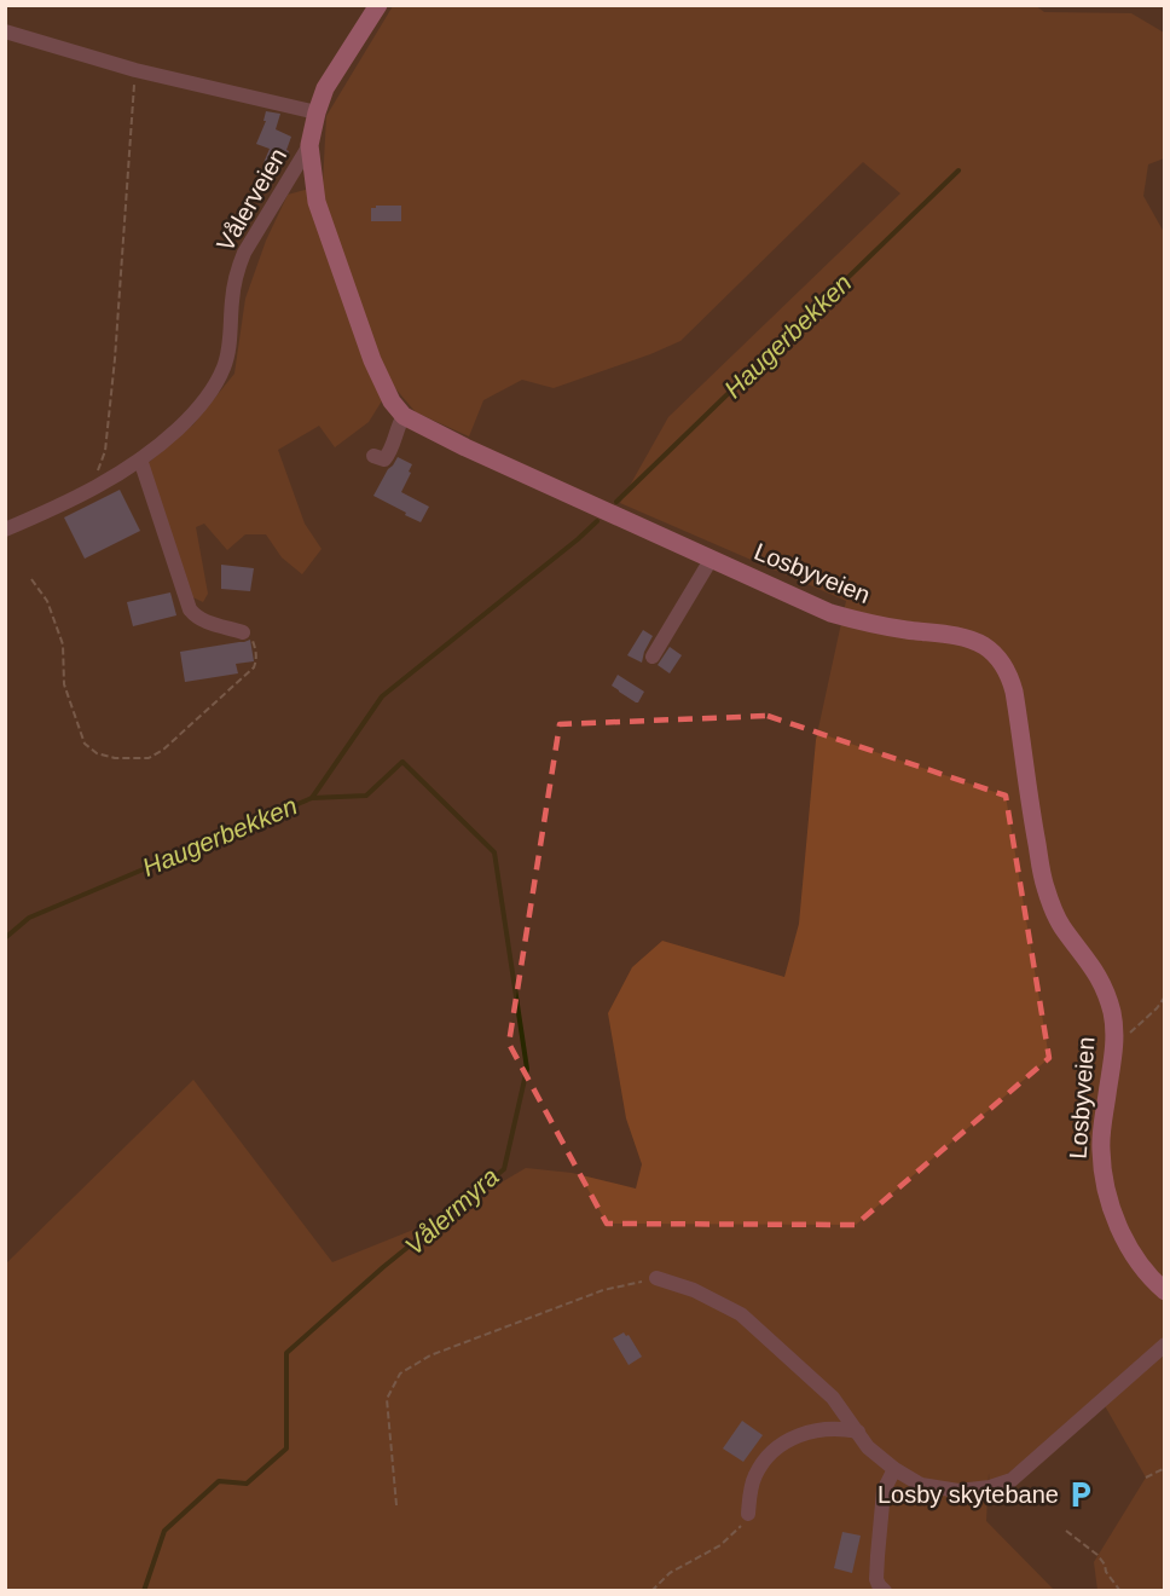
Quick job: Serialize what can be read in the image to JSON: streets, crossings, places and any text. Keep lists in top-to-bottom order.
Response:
{
  "streets": {
    "main road": ["Losbyveien"],
    "street": ["Vålerveien"]
  },
  "water": ["Haugerbekken", "Vålermyra"],
  "places": {
    "parking": ["Losby skytebane"]
  }
}
